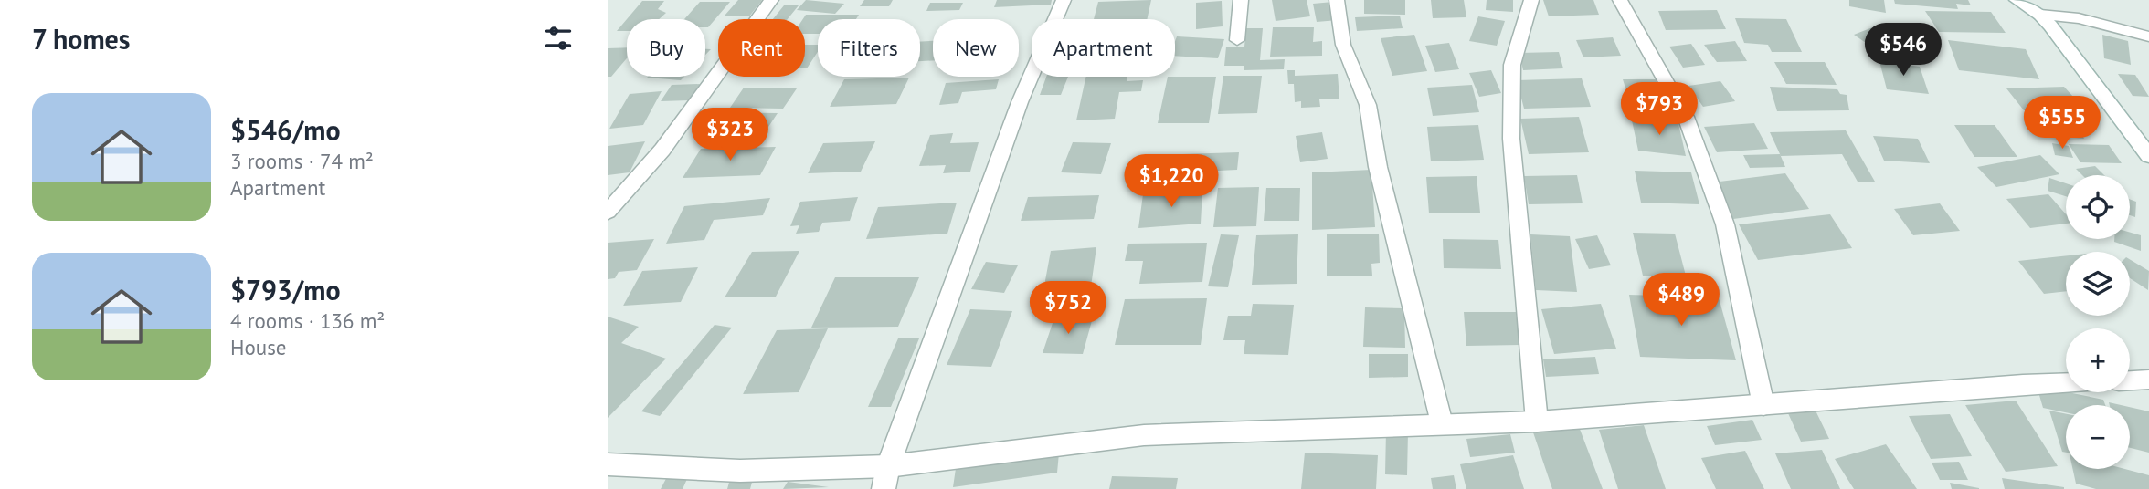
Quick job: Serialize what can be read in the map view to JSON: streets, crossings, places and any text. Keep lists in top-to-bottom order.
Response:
{
  "page": {
    "heading": "7 homes",
    "chip": [
      "Buy",
      "Rent",
      "Filters",
      "New",
      "Apartment"
    ],
    "price": [
      "$546",
      "$793",
      "$555",
      "$323",
      "$1,220",
      "$489",
      "$752"
    ],
    "list": [
      {
        "name": "$546/mo",
        "note": "3 rooms · 74 m² · Apartment"
      },
      {
        "name": "$793/mo",
        "note": "4 rooms · 136 m² · House"
      }
    ],
    "map_buttons": ["+", "−"]
  }
}
